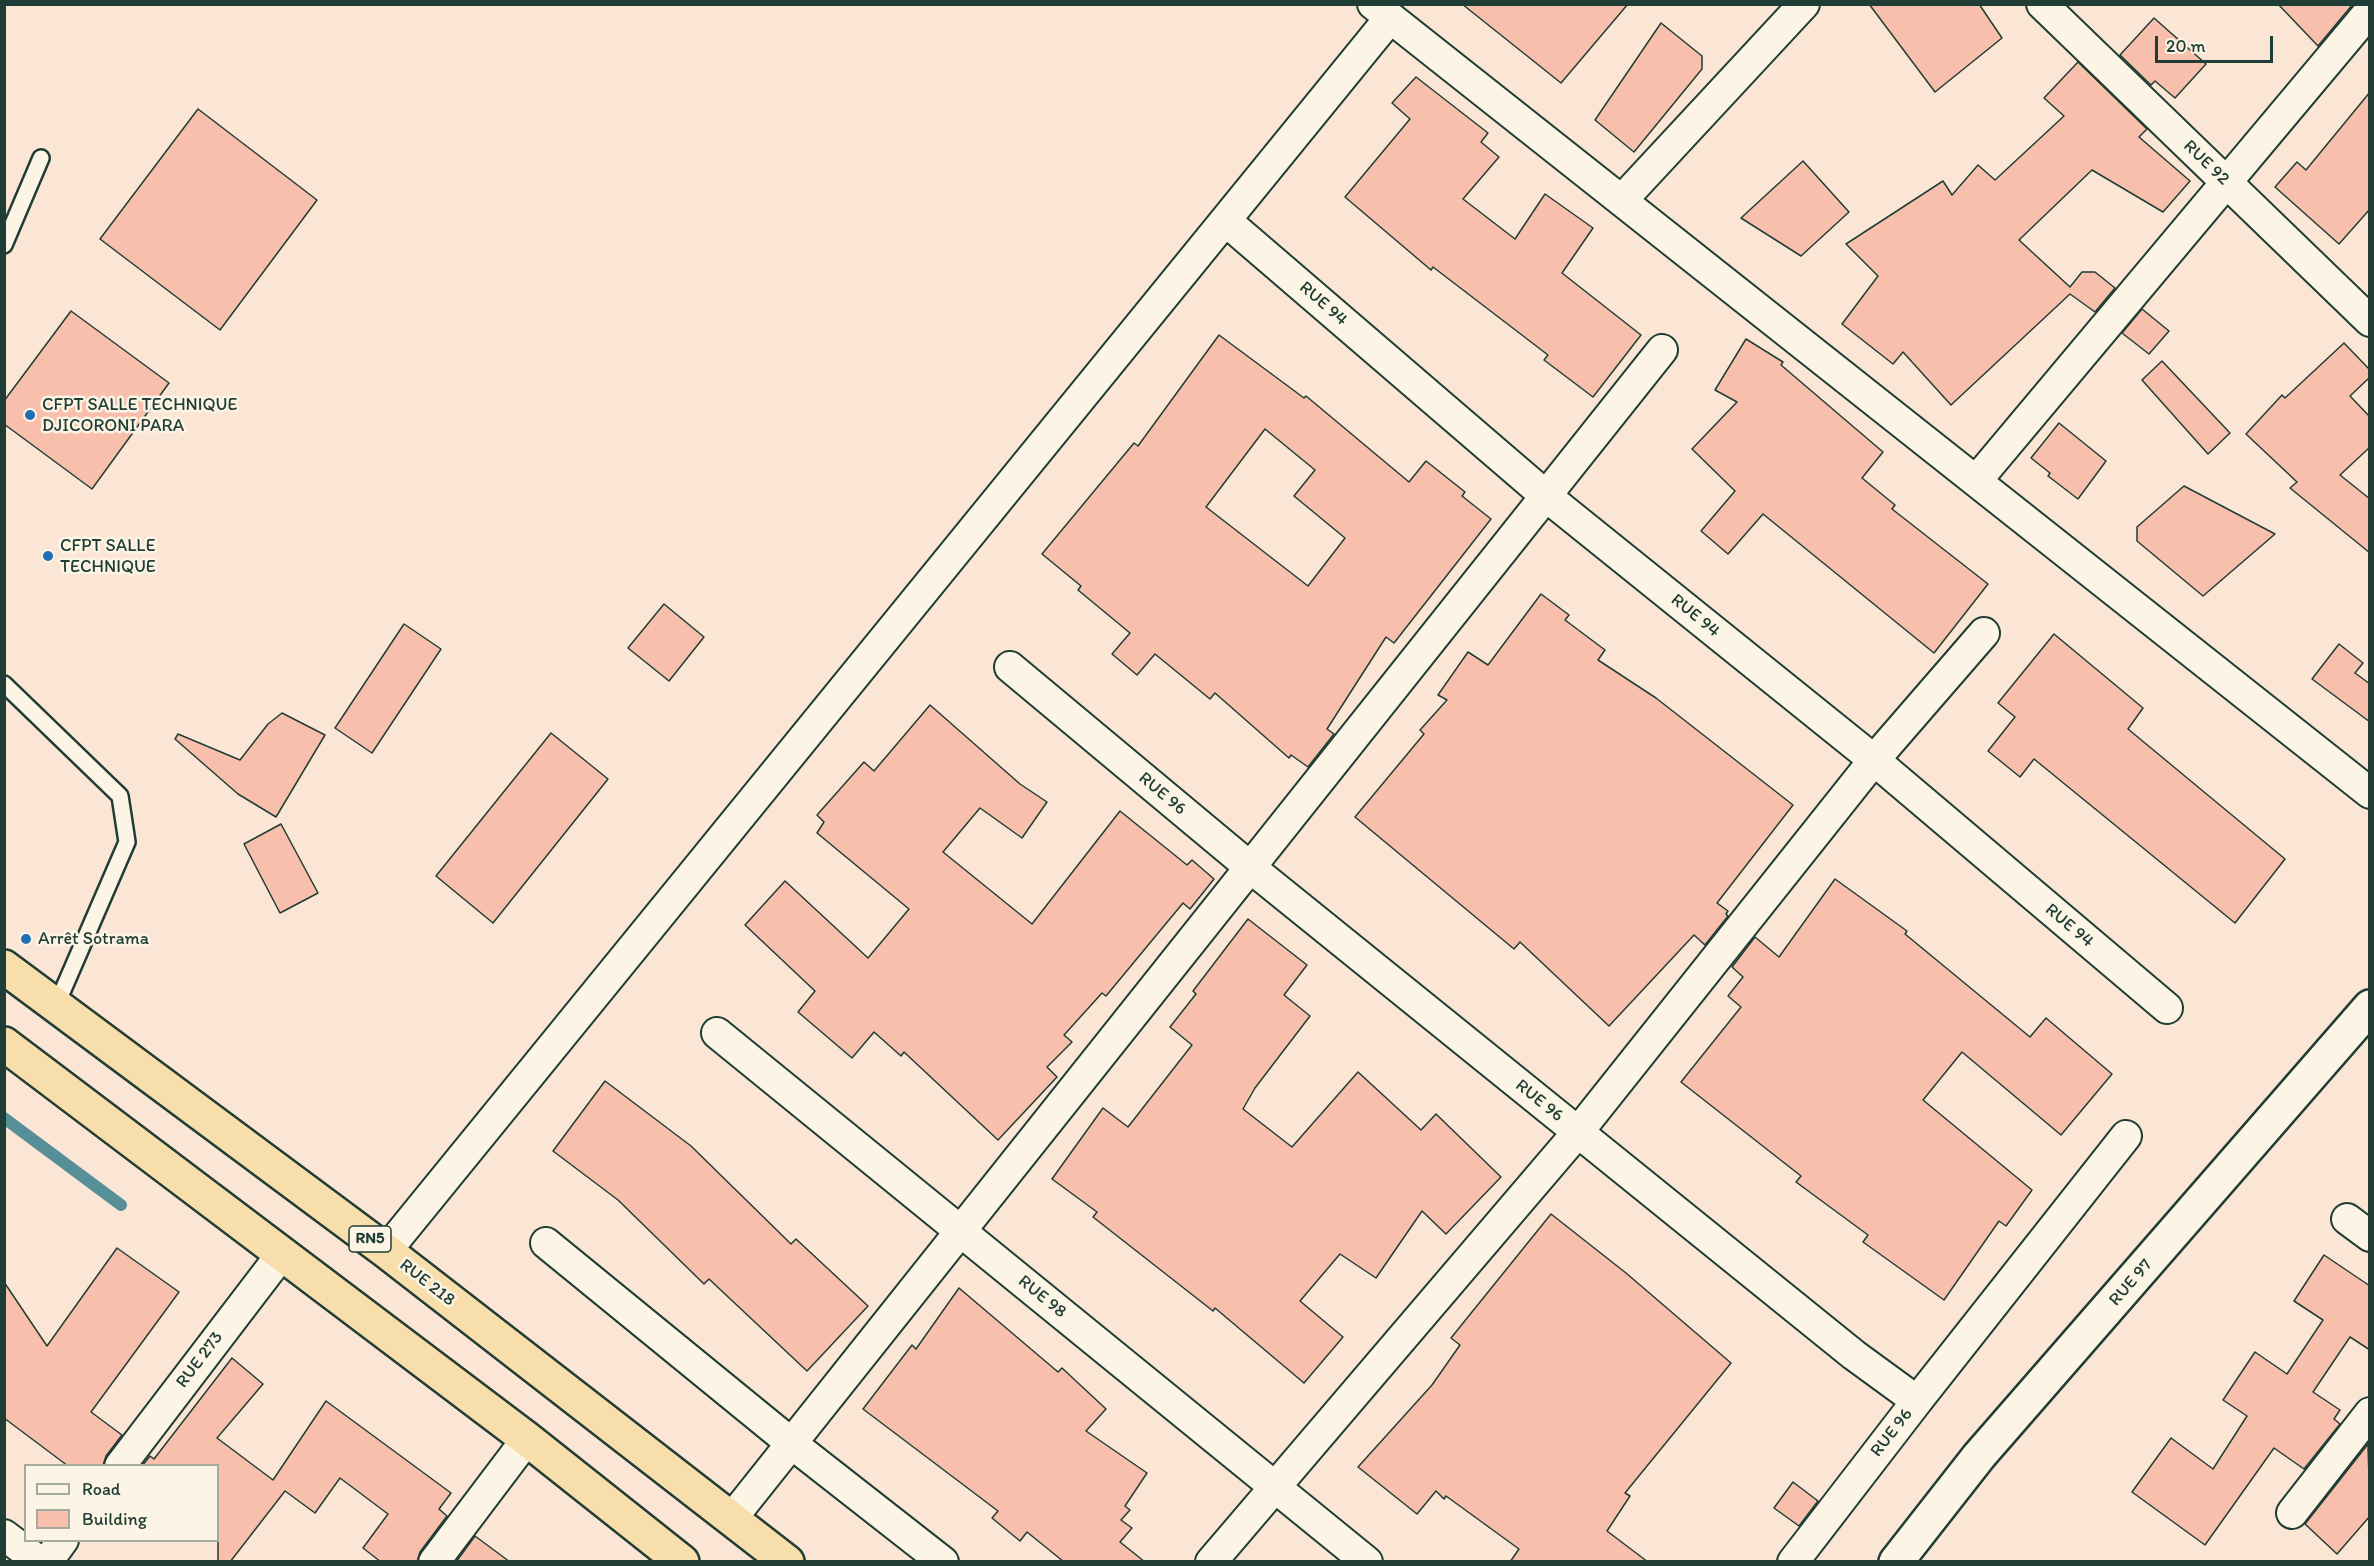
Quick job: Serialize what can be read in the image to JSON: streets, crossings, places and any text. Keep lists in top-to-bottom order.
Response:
{
  "streets": {
    "highway": ["RN5", "RUE 218"],
    "street": [
      "RUE 92",
      "RUE 94",
      "RUE 96",
      "RUE 97",
      "RUE 98",
      "RUE 273"
    ]
  },
  "places": ["CFPT SALLE TECHNIQUE DJICORONI PARA", "CFPT SALLE TECHNIQUE", "Arrêt Sotrama"],
  "legend": ["Road", "Building"],
  "scale_bar": "20 m"
}
